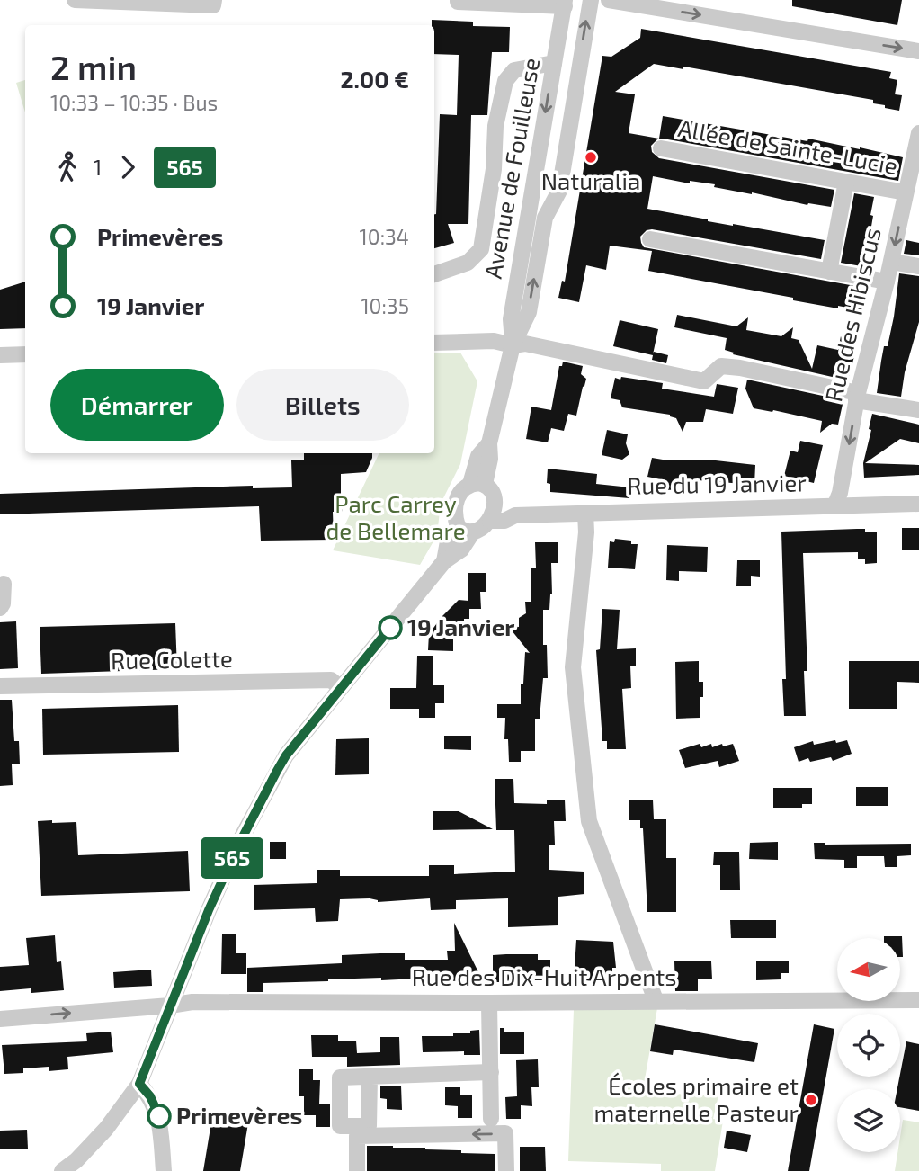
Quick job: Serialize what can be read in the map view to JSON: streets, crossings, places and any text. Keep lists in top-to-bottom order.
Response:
{
  "streets": {
    "street": [
      "Allée de Sainte-Lucie",
      "Avenue de Fouilleuse",
      "Rue des Hibiscus",
      "Rue du 19 Janvier",
      "Rue Colette",
      "Rue des Dix-Huit Arpents"
    ]
  },
  "crossings": [
    ["Allée de Sainte-Lucie", "Rue des Hibiscus"],
    ["Avenue de Fouilleuse", "Rue du 19 Janvier"],
    ["Rue des Hibiscus", "Rue du 19 Janvier"]
  ],
  "parks": ["Parc Carrey de Bellemare"],
  "places": [
    "Naturalia",
    "19 Janvier",
    "Écoles primaire et maternelle Pasteur",
    "Primevères"
  ],
  "lines": ["bus line 565"],
  "north": "left",
  "page": {
    "on_map": "565",
    "heading": ["2 min", "10:33 – 10:35 · Bus", "2.00 €"],
    "legs": ["1", "565"],
    "list": [
      {
        "name": "Primevères",
        "value": "10:34"
      },
      {
        "name": "19 Janvier",
        "value": "10:35"
      }
    ],
    "buttons": ["Démarrer", "Billets"]
  }
}
